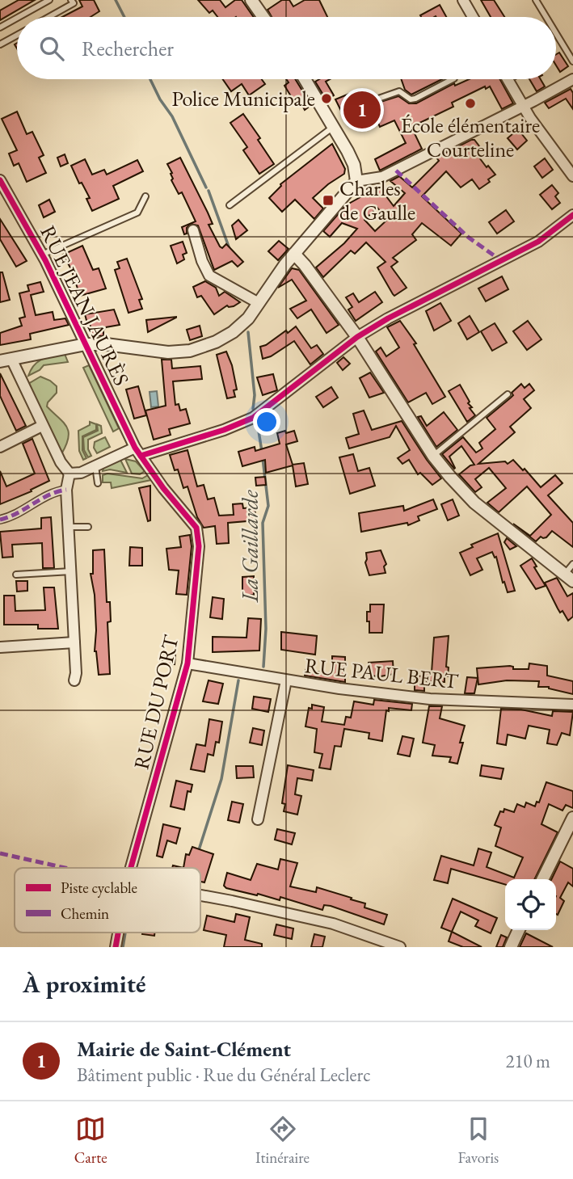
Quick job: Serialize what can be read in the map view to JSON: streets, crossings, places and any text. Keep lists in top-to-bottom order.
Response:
{
  "streets": {
    "street": ["RUE JEAN JAURÈS", "RUE PAUL BERT", "RUE DU PORT"]
  },
  "crossings": [
    ["RUE JEAN JAURÈS", "RUE DU PORT"],
    ["RUE PAUL BERT", "RUE DU PORT"]
  ],
  "water": ["La Gaillarde"],
  "places": {
    "other": ["Police Municipale", "École élémentaire Courteline"],
    "transit": ["Charles de Gaulle"]
  },
  "legend": ["Piste cyclable", "Chemin"],
  "page": {
    "search": "Rechercher",
    "pins": "1",
    "heading": "À proximité",
    "list": [
      {
        "mark": "1",
        "name": "Mairie de Saint-Clément",
        "note": "Bâtiment public · Rue du Général Leclerc",
        "value": "210 m"
      }
    ],
    "nav": ["Carte", "Itinéraire", "Favoris"]
  }
}
